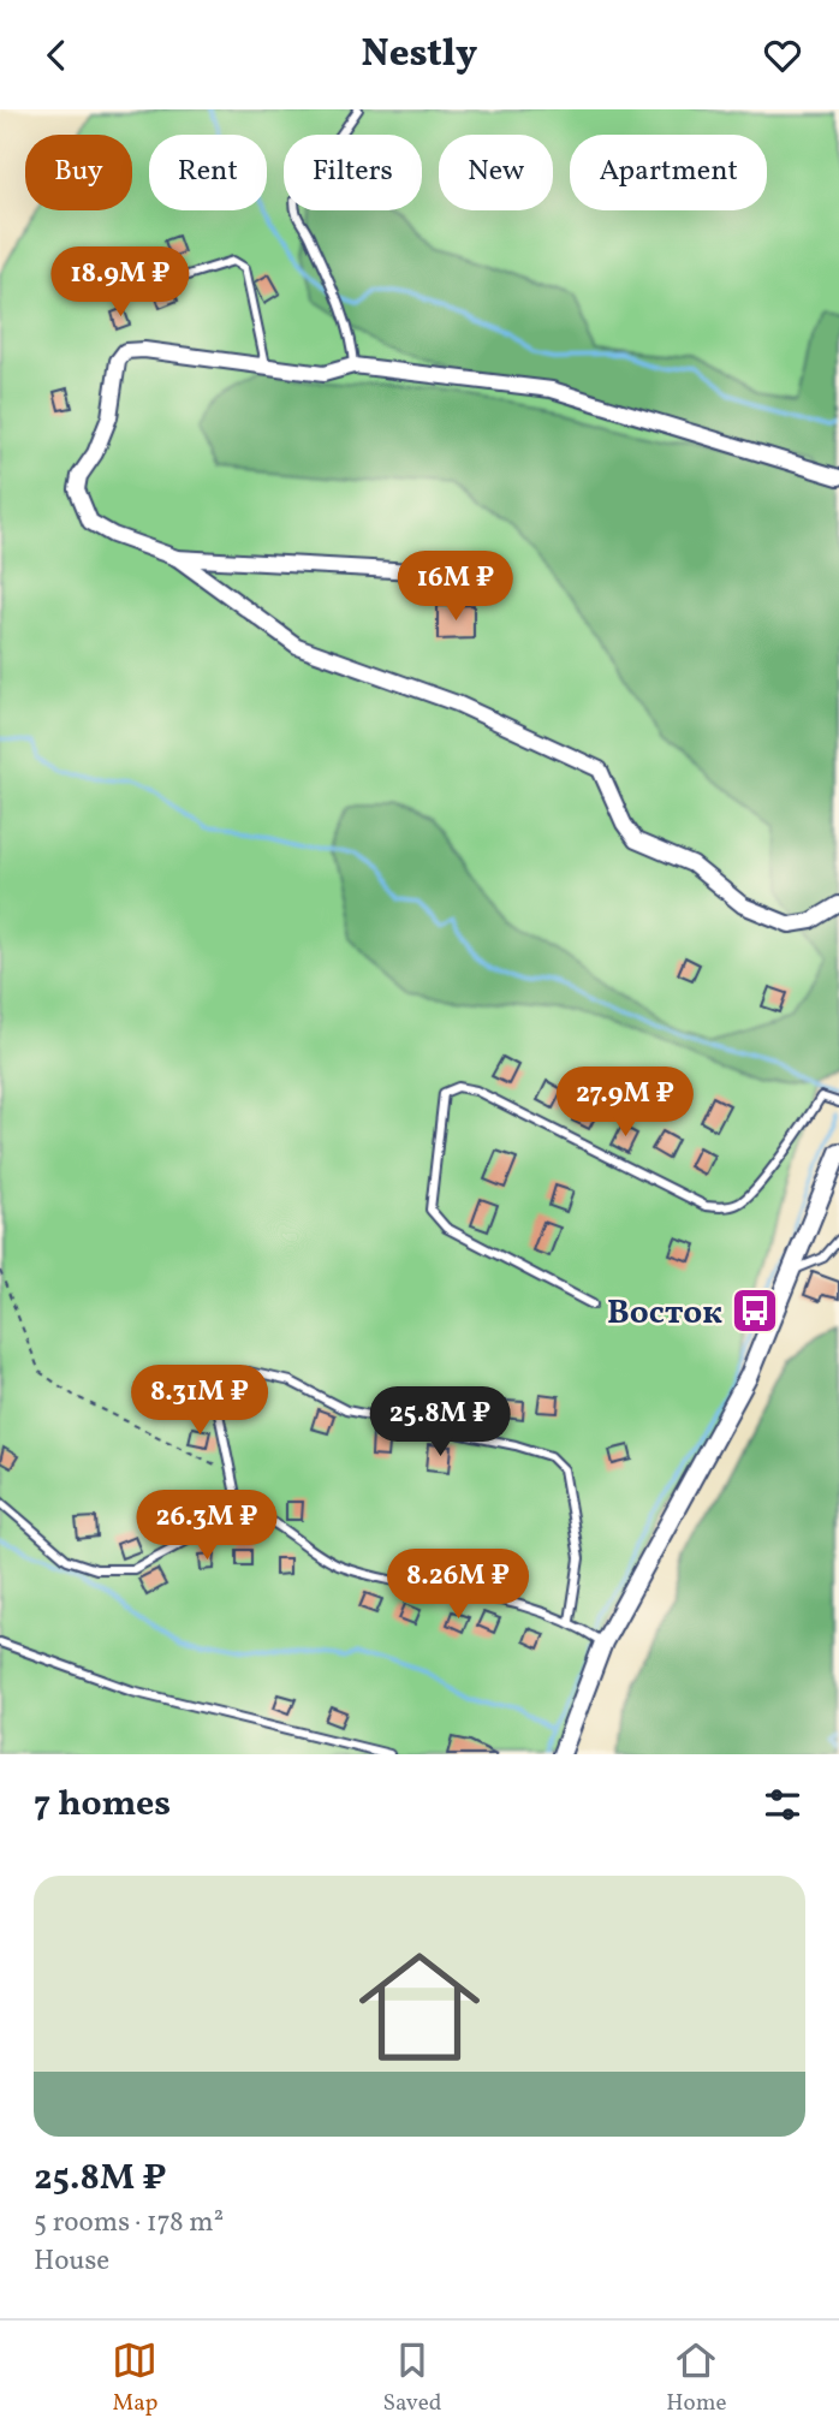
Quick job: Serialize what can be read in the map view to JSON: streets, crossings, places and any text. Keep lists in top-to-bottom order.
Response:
{
  "places": {
    "bus stop": ["Восток"]
  },
  "page": {
    "header": "Nestly",
    "chip": [
      "Buy",
      "Rent",
      "Filters",
      "New",
      "Apartment"
    ],
    "price": [
      "18.9M ₽",
      "16M ₽",
      "27.9M ₽",
      "8.31M ₽",
      "25.8M ₽",
      "26.3M ₽",
      "8.26M ₽"
    ],
    "heading": "7 homes",
    "list": [
      {
        "name": "25.8M ₽",
        "note": "5 rooms · 178 m² · House"
      }
    ],
    "tabs": ["Map", "Saved", "Home"]
  }
}
